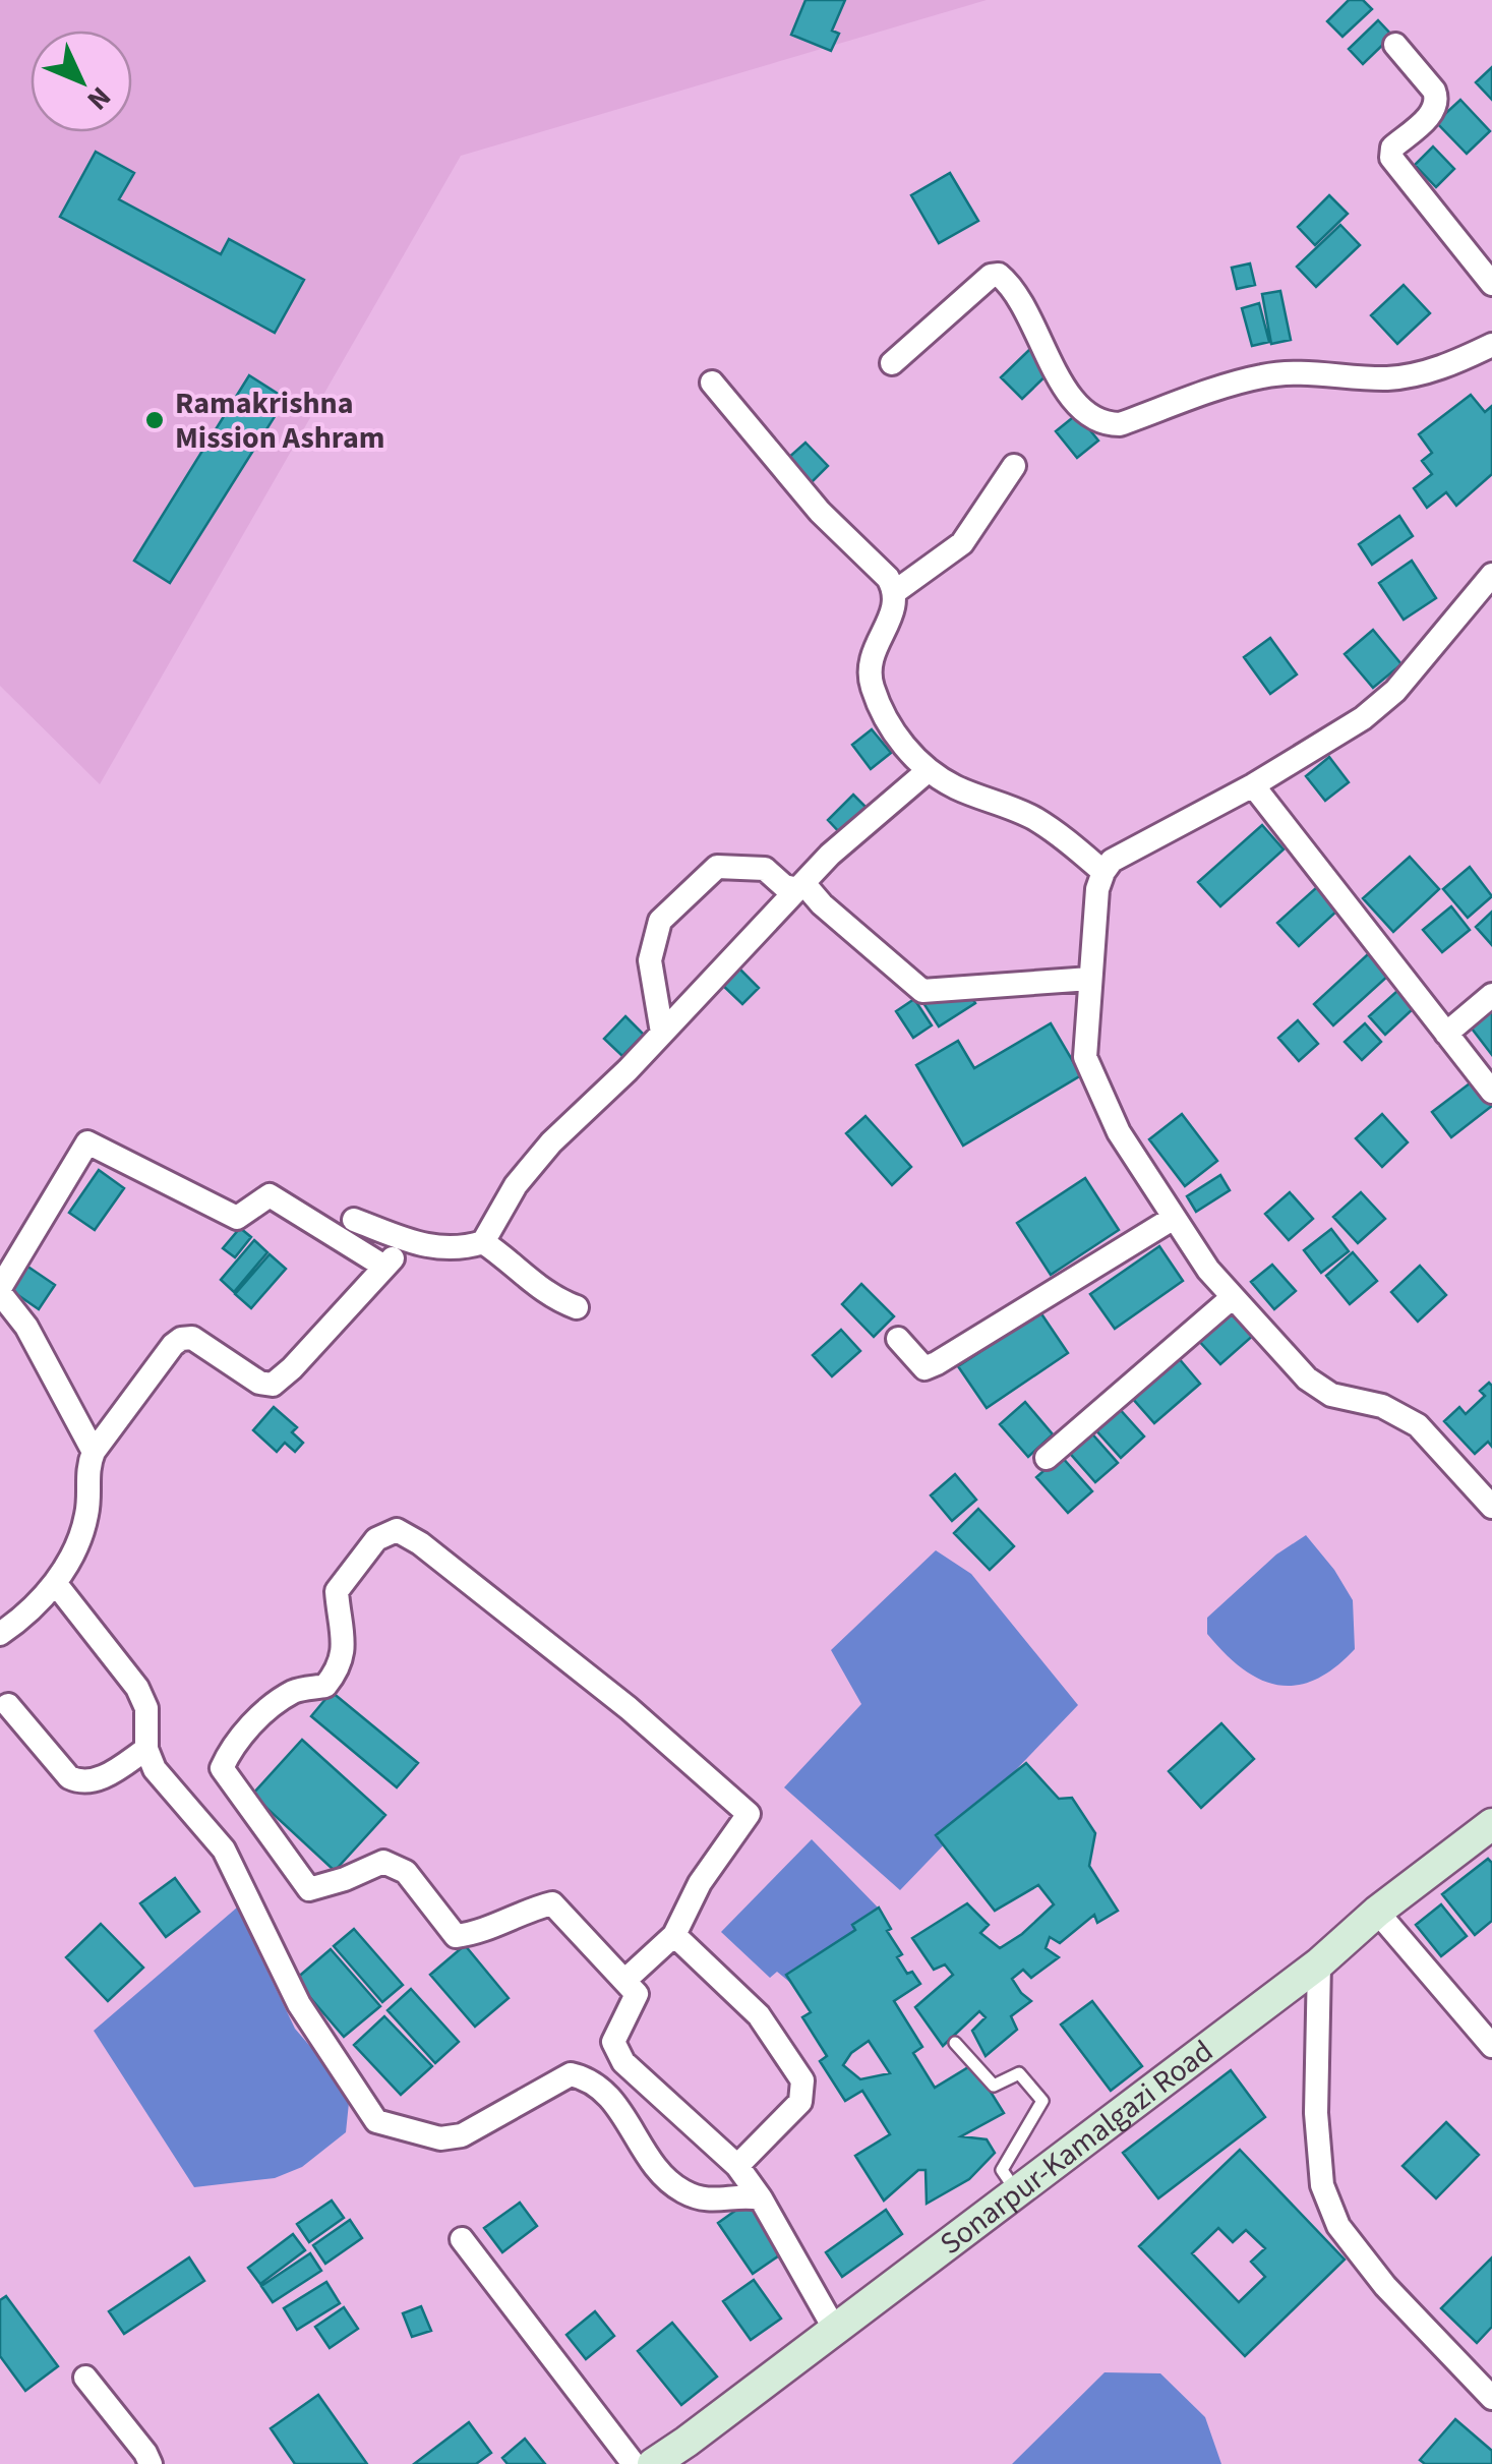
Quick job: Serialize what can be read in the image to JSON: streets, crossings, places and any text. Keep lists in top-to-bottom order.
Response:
{
  "streets": {
    "main road": ["Sonarpur-Kamalgazi Road"]
  },
  "places": ["Ramakrishna Mission Ashram"],
  "north": "bottom right"
}
